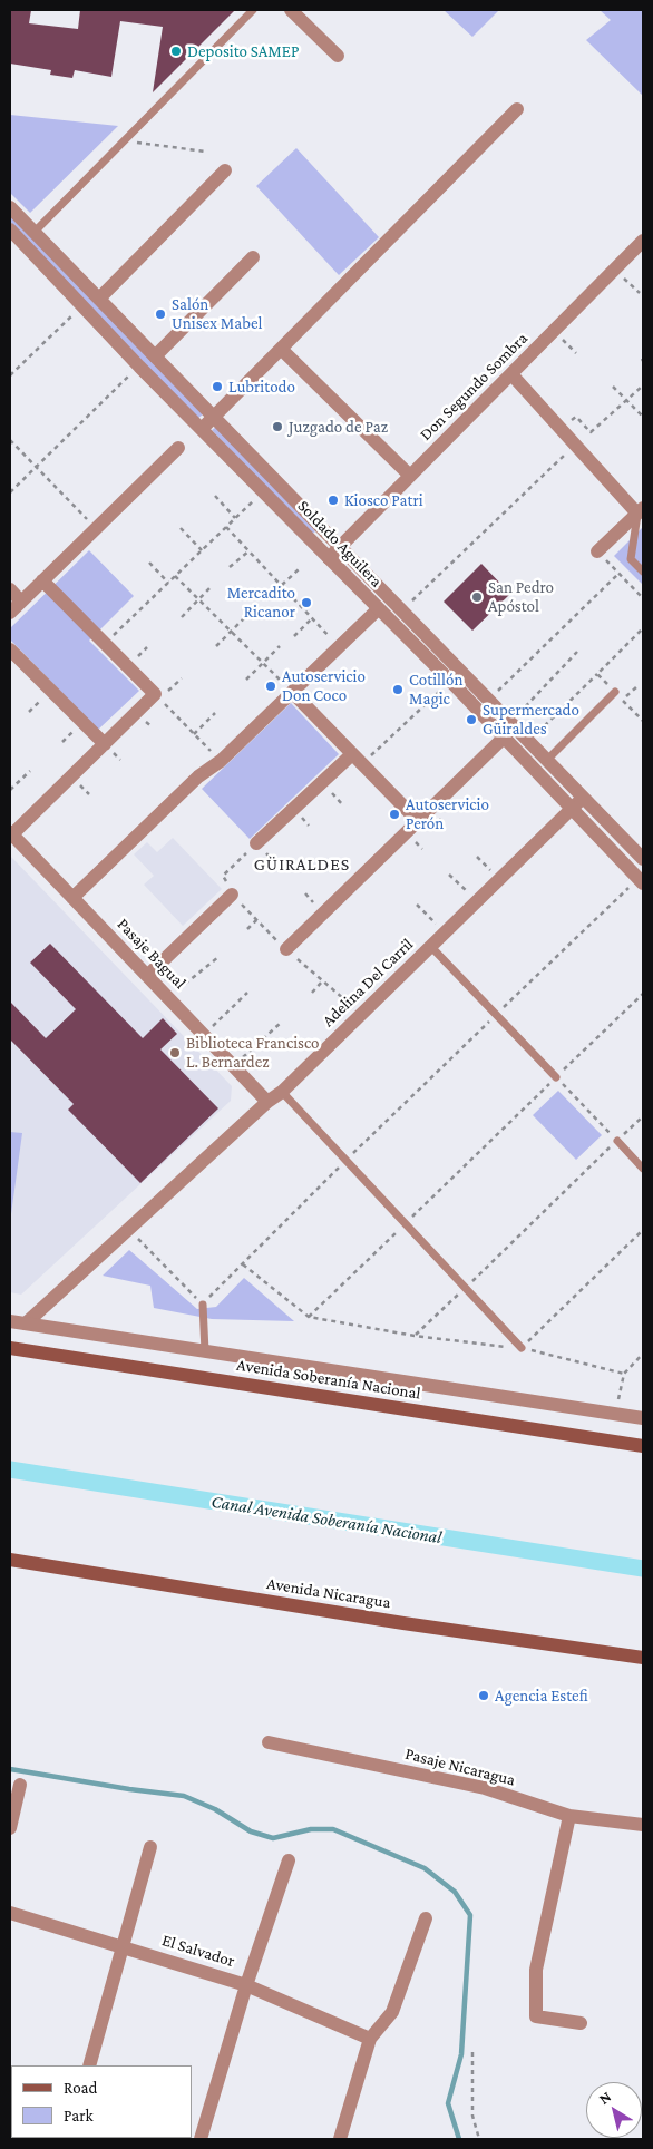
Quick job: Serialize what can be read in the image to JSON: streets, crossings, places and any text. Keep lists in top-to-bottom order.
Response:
{
  "streets": {
    "main road": ["Avenida Soberanía Nacional", "Avenida Nicaragua"],
    "street": [
      "Don Segundo Sombra",
      "Soldado Aguilera",
      "Pasaje Bagual",
      "Adelina Del Carril",
      "Pasaje Nicaragua",
      "El Salvador"
    ]
  },
  "crossings": [
    ["Don Segundo Sombra", "Soldado Aguilera"],
    ["Soldado Aguilera", "Adelina Del Carril"],
    ["Pasaje Bagual", "Adelina Del Carril"],
    ["Adelina Del Carril", "Avenida Soberanía Nacional"]
  ],
  "districts": ["GÜIRALDES"],
  "water": ["Canal Avenida Soberanía Nacional"],
  "places": [
    "Deposito SAMEP",
    "Salón Unisex Mabel",
    "Lubritodo",
    "Juzgado de Paz",
    "Kiosco Patri",
    "San Pedro Apóstol",
    "Mercadito Ricanor",
    "Autoservicio Don Coco",
    "Cotillón Magic",
    "Supermercado Güiraldes",
    "Autoservicio Perón",
    "Biblioteca Francisco L. Bernardez",
    "Agencia Estefi"
  ],
  "legend": ["Road", "Park"],
  "north": "top left"
}
